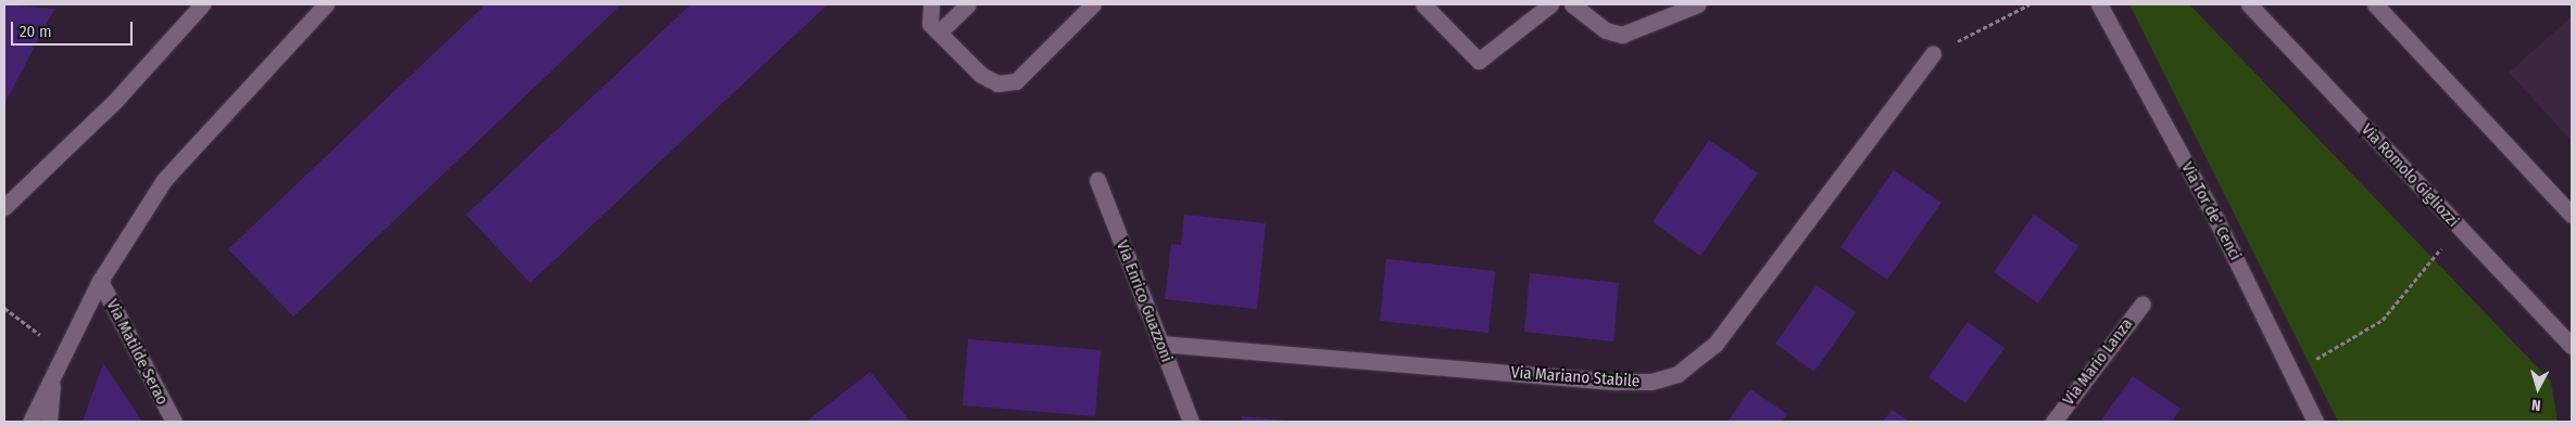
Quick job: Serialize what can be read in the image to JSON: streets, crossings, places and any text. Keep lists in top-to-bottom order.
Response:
{
  "streets": {
    "street": [
      "Via Romolo Gigliozzi",
      "Via Tor de' Cenci",
      "Via Enrico Guazzoni",
      "Via Matilde Serao",
      "Via Mario Lanza",
      "Via Mariano Stabile"
    ]
  },
  "crossings": [
    ["Via Enrico Guazzoni", "Via Mariano Stabile"]
  ],
  "scale_bar": "20 m",
  "north": "bottom"
}
